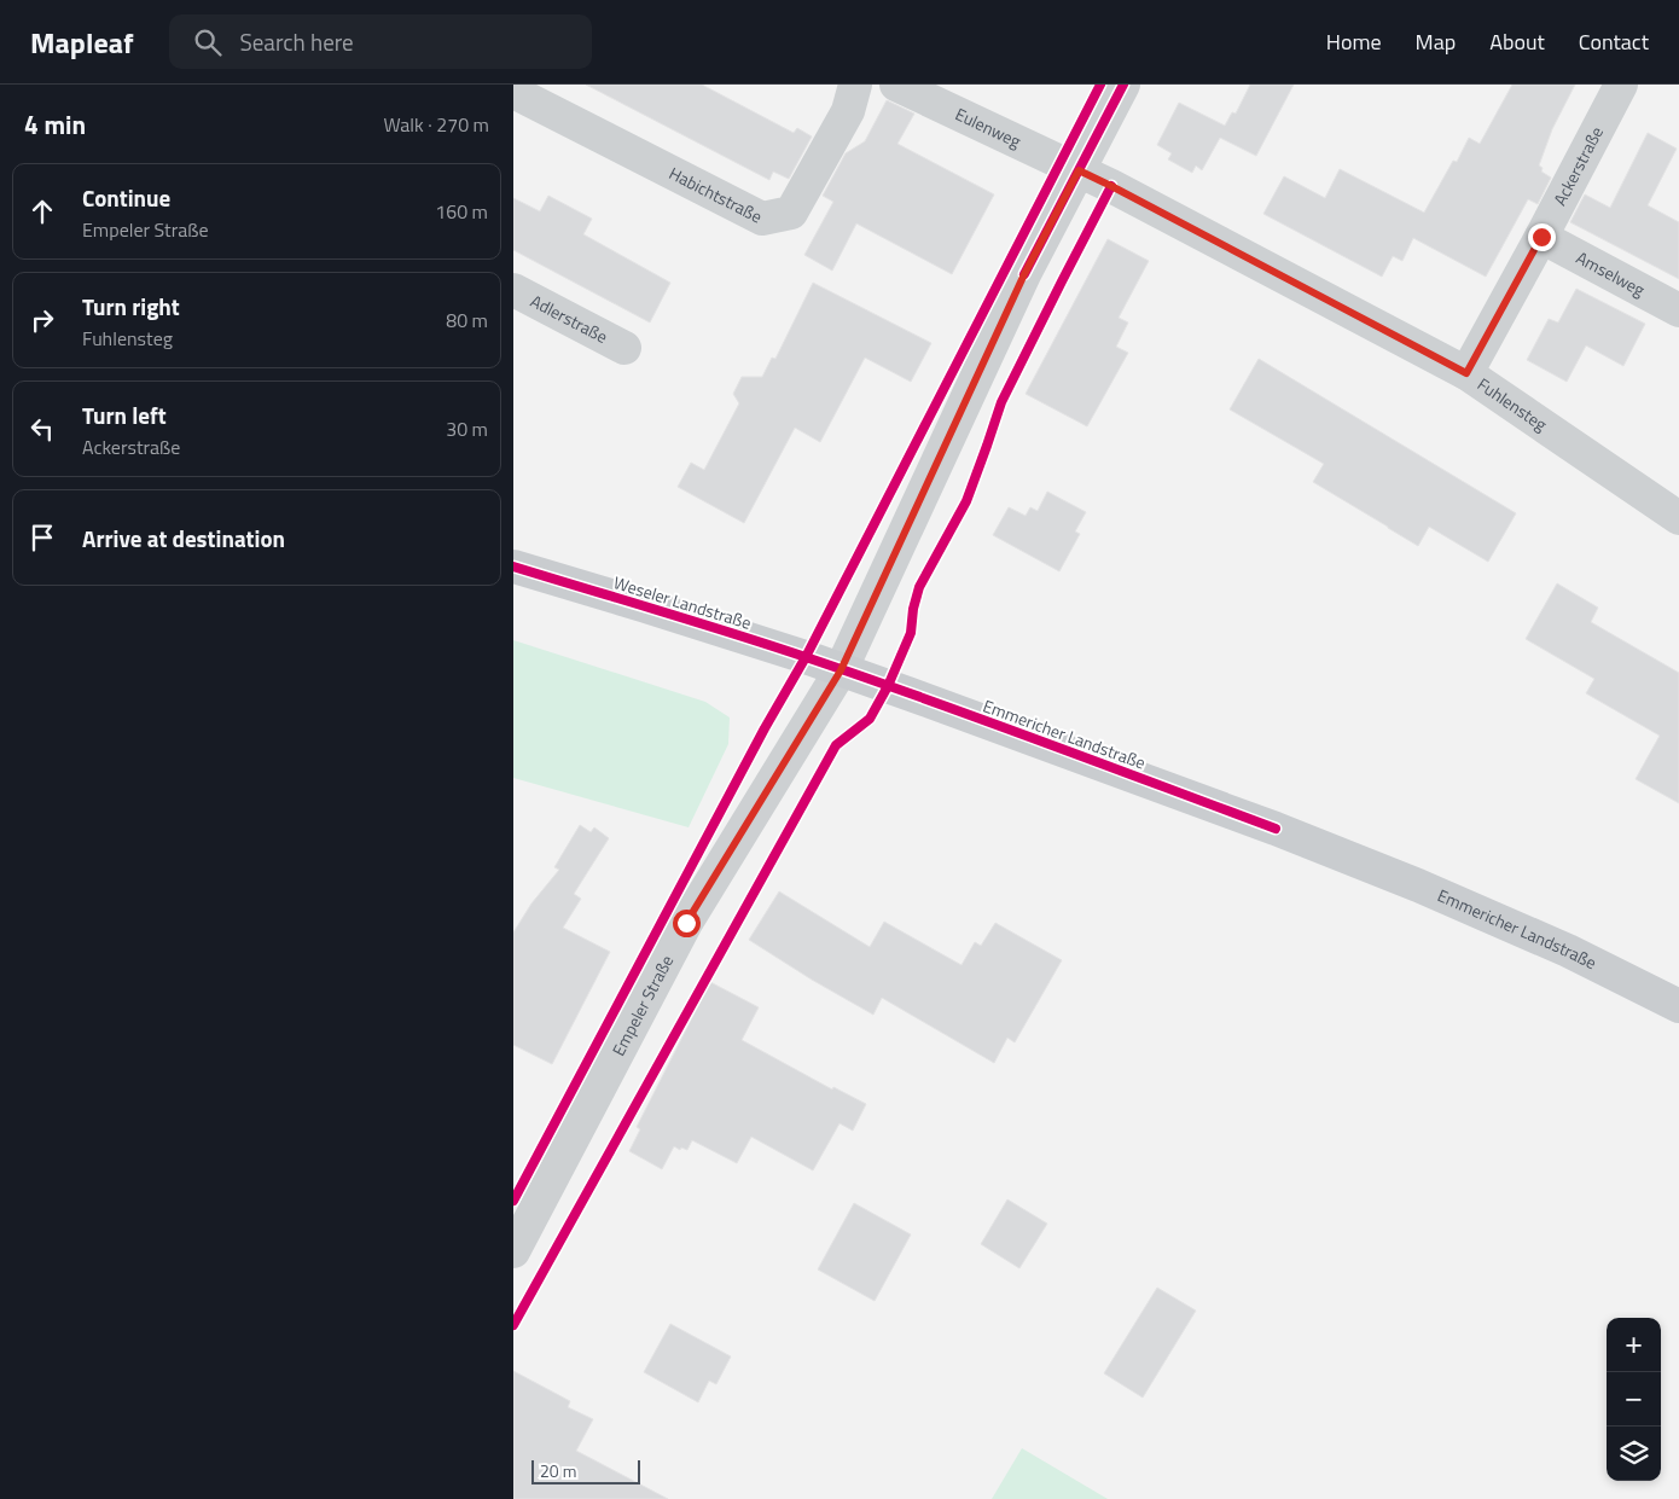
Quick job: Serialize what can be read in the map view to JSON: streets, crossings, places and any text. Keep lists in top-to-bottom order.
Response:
{
  "streets": {
    "main road": ["Weseler Landstraße", "Emmericher Landstraße"],
    "street": [
      "Eulenweg",
      "Ackerstraße",
      "Habichtstraße",
      "Amselweg",
      "Adlerstraße",
      "Fuhlensteg",
      "Empeler Straße"
    ]
  },
  "crossings": [
    ["Eulenweg", "Fuhlensteg"],
    ["Eulenweg", "Empeler Straße"],
    ["Ackerstraße", "Amselweg"],
    ["Ackerstraße", "Fuhlensteg"],
    ["Fuhlensteg", "Empeler Straße"],
    ["Weseler Landstraße", "Emmericher Landstraße"],
    ["Weseler Landstraße", "Empeler Straße"],
    ["Emmericher Landstraße", "Empeler Straße"]
  ],
  "scale_bar": "20 m",
  "page": {
    "header": "Mapleaf",
    "search": "Search here",
    "nav": [
      "Home",
      "Map",
      "About",
      "Contact"
    ],
    "heading": ["4 min", "Walk · 270 m"],
    "list": [
      ["Continue", "Empeler Straße", "160 m"],
      ["Turn right", "Fuhlensteg", "80 m"],
      ["Turn left", "Ackerstraße", "30 m"],
      "Arrive at destination"
    ],
    "map_buttons": ["+", "−"],
    "scale": "20 m"
  }
}
